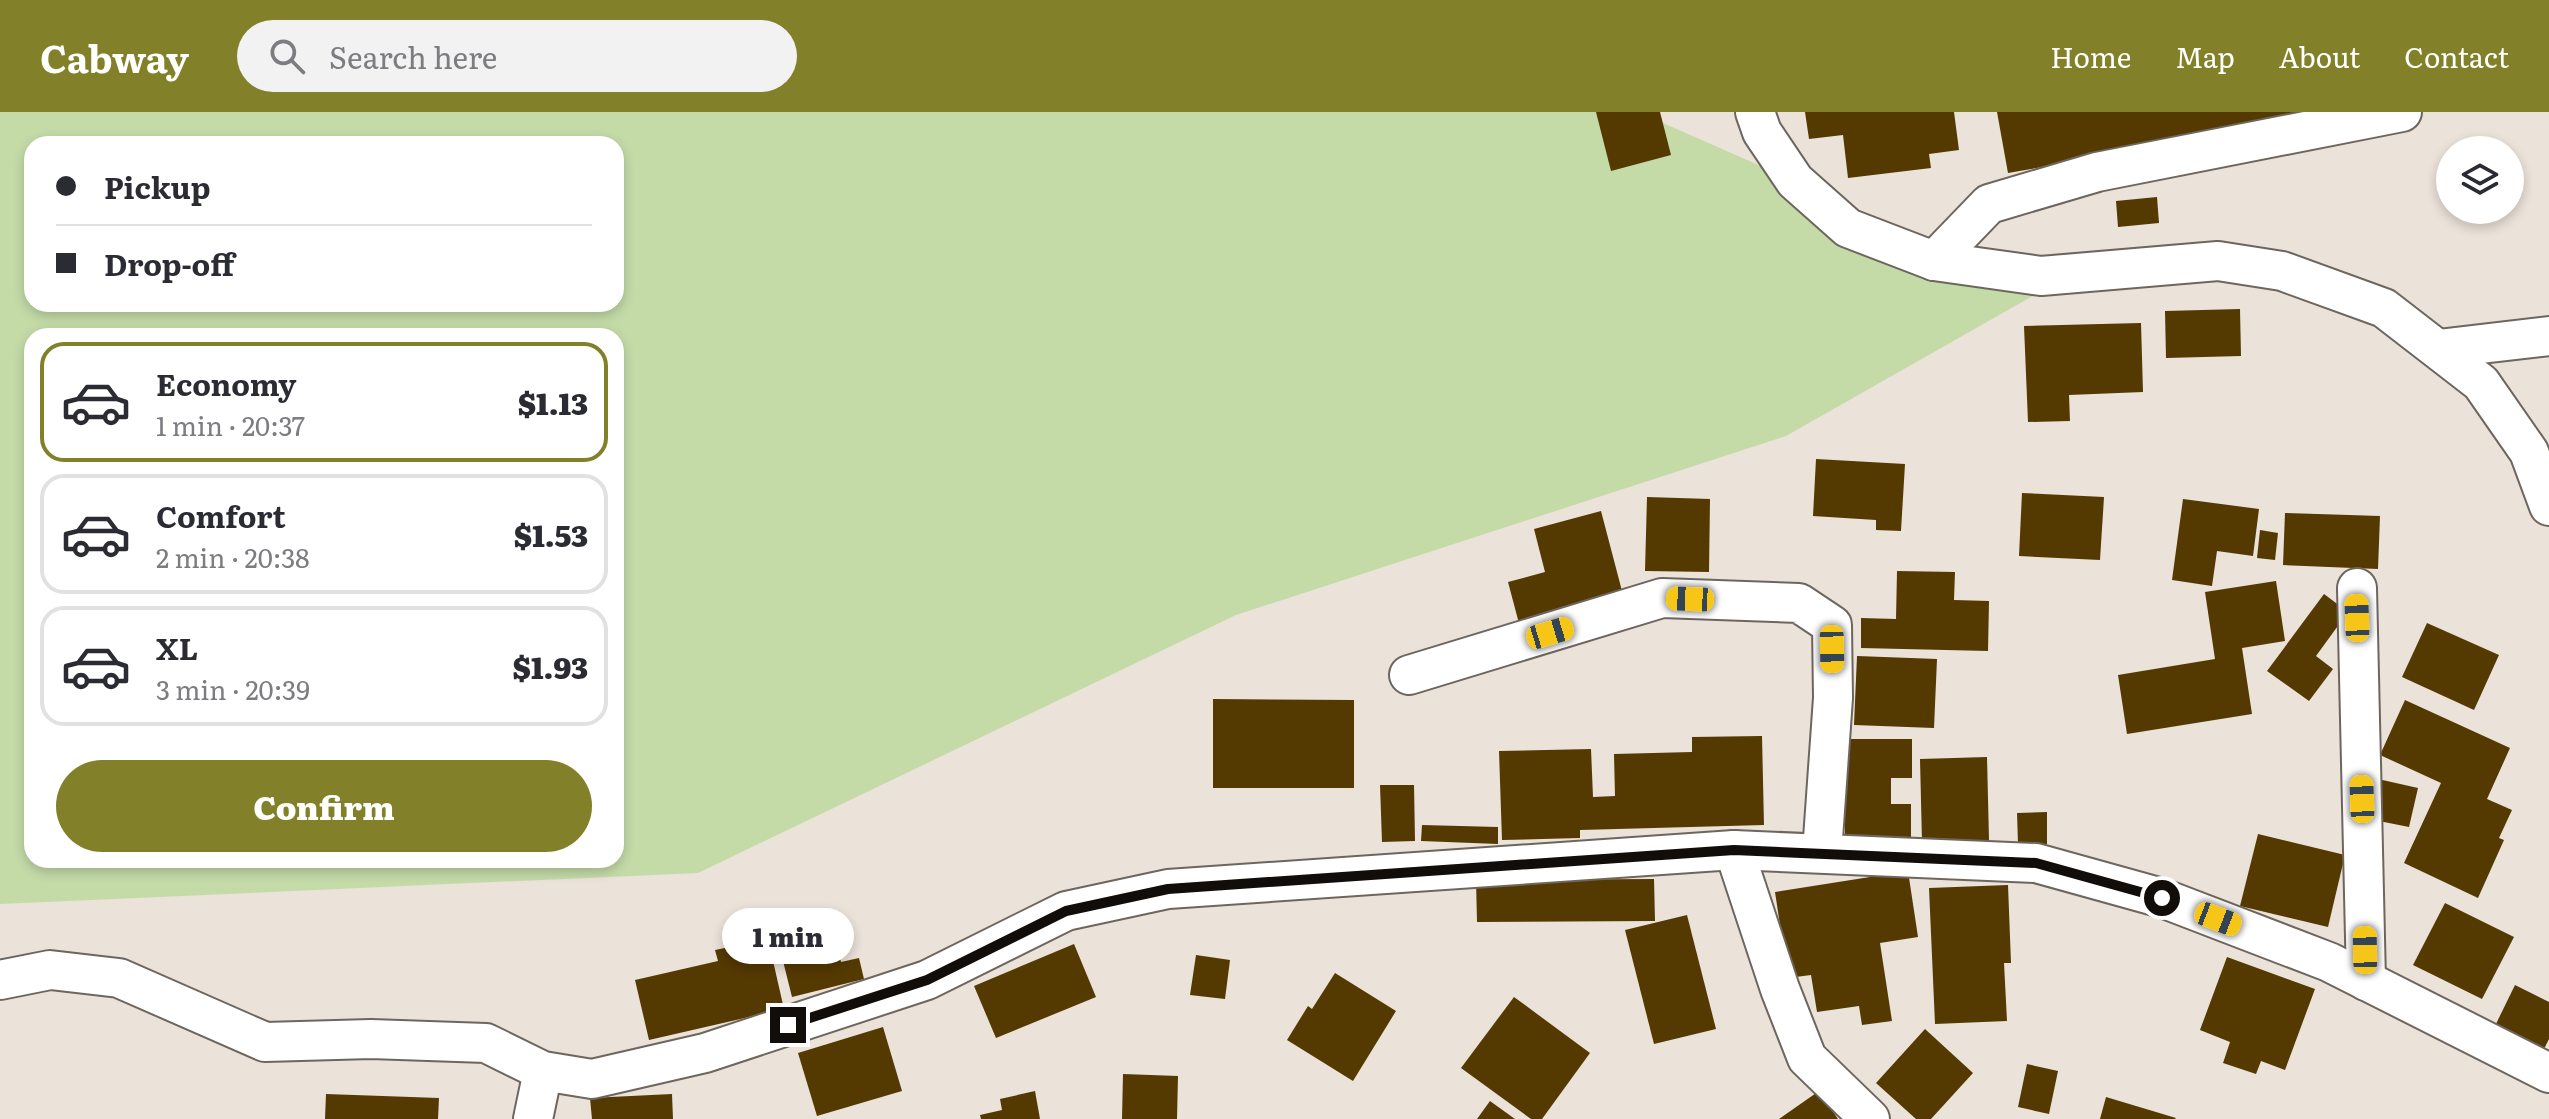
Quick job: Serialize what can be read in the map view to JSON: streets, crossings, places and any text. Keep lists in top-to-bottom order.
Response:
{
  "page": {
    "header": "Cabway",
    "search": "Search here",
    "nav": [
      "Home",
      "Map",
      "About",
      "Contact"
    ],
    "banner": ["Pickup", "Drop-off"],
    "list": [
      {
        "name": "Economy",
        "note": "1 min · 20:37",
        "value": "$1.13"
      },
      {
        "name": "Comfort",
        "note": "2 min · 20:38",
        "value": "$1.53"
      },
      {
        "name": "XL",
        "note": "3 min · 20:39",
        "value": "$1.93"
      }
    ],
    "buttons": "Confirm",
    "bubble": "1 min"
  }
}
